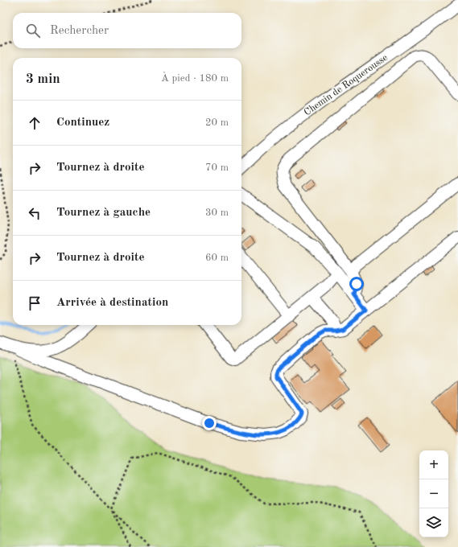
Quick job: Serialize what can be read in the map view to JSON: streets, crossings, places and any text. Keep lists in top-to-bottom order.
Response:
{
  "streets": {
    "street": ["Chemin de Roquerousse"]
  },
  "page": {
    "search": "Rechercher",
    "heading": ["3 min", "À pied · 180 m"],
    "list": [
      ["Continuez", "20 m"],
      ["Tournez à droite", "70 m"],
      ["Tournez à gauche", "30 m"],
      ["Tournez à droite", "60 m"],
      "Arrivée à destination"
    ],
    "map_buttons": ["+", "−"]
  }
}
